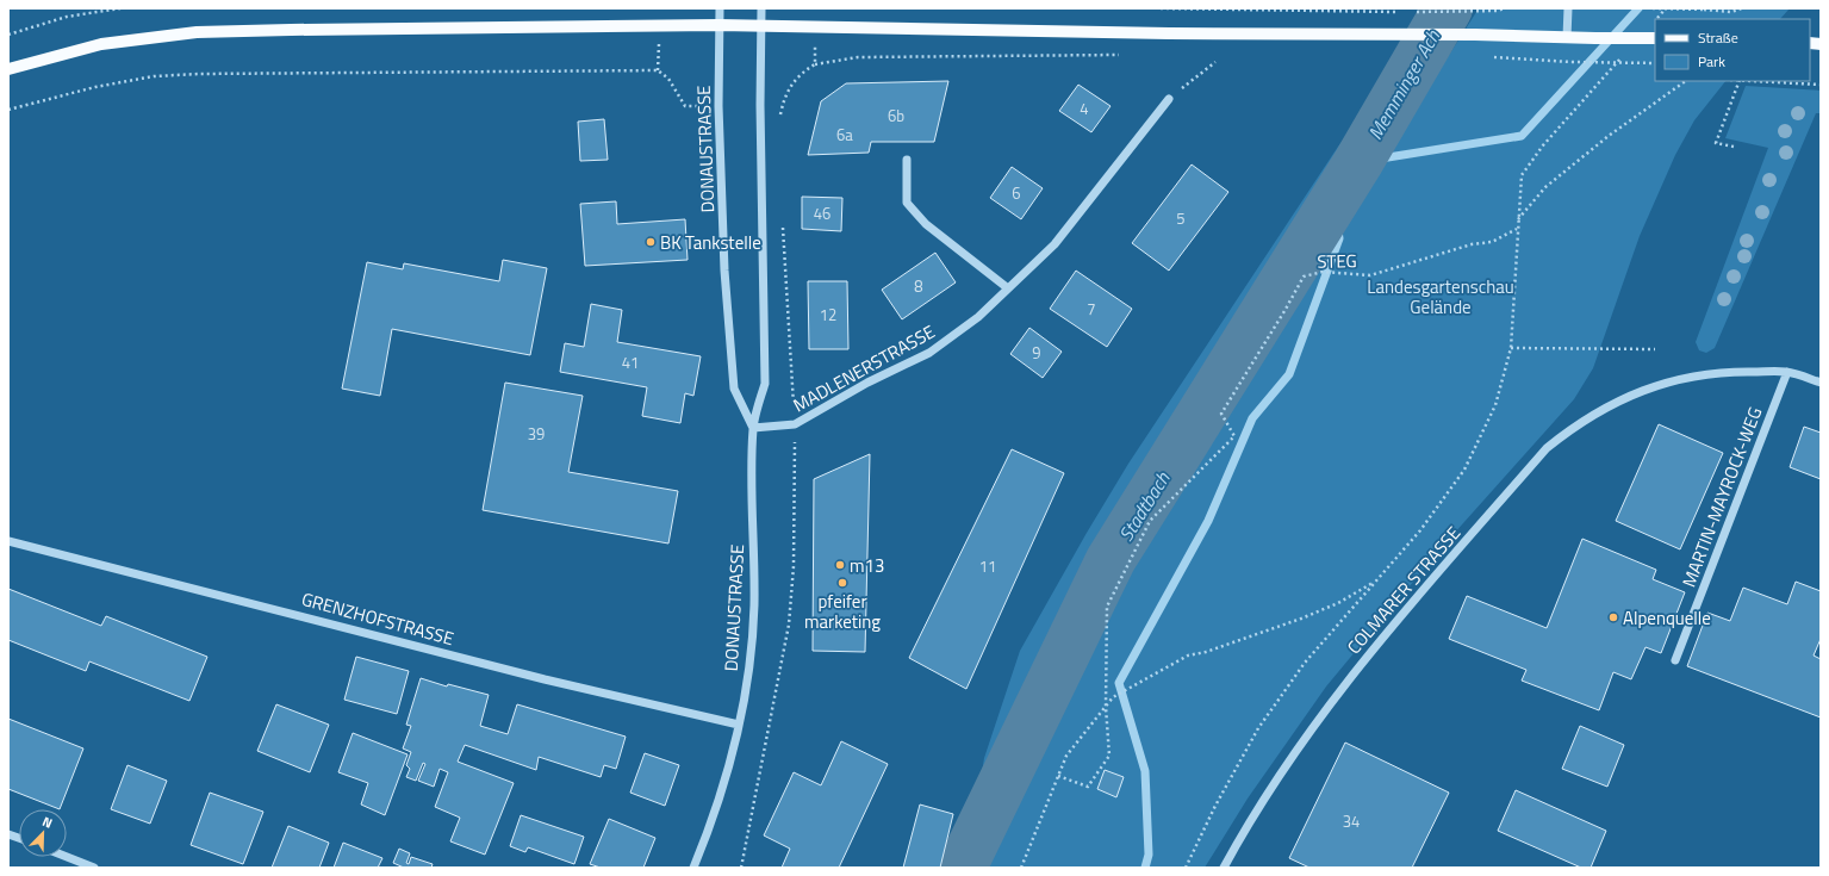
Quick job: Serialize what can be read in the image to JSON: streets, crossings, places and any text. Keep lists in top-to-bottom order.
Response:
{
  "streets": {
    "street": [
      "DONAUSTRASSE",
      "MADLENERSTRASSE",
      "MARTIN-MAYROCK-WEG",
      "COLMARER STRASSE",
      "GRENZHOFSTRASSE"
    ],
    "path": ["STEG"]
  },
  "crossings": [
    ["DONAUSTRASSE", "MADLENERSTRASSE"],
    ["DONAUSTRASSE", "GRENZHOFSTRASSE"],
    ["MARTIN-MAYROCK-WEG", "COLMARER STRASSE"]
  ],
  "water": ["Memminger Ach", "Stadtbach"],
  "parks": ["Landesgartenschau Gelände"],
  "places": [
    "BK Tankstelle",
    "m13",
    "pfeifer marketing",
    "Alpenquelle"
  ],
  "house_numbers": [
    "4",
    "6b",
    "6a",
    "6",
    "46",
    "5",
    "8",
    "7",
    "12",
    "9",
    "41",
    "39",
    "11",
    "34"
  ],
  "legend": ["Straße", "Park"],
  "north": "top right"
}
